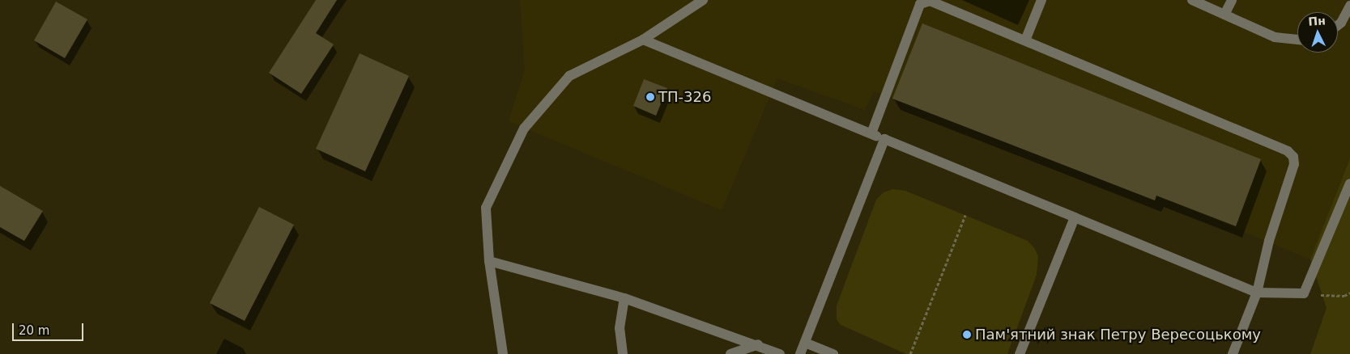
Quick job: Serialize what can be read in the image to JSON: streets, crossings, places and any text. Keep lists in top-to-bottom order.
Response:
{
  "places": ["ТП-326", "Пам'ятний знак Петру Вересоцькому"],
  "scale_bar": "20 m",
  "north": "top"
}
